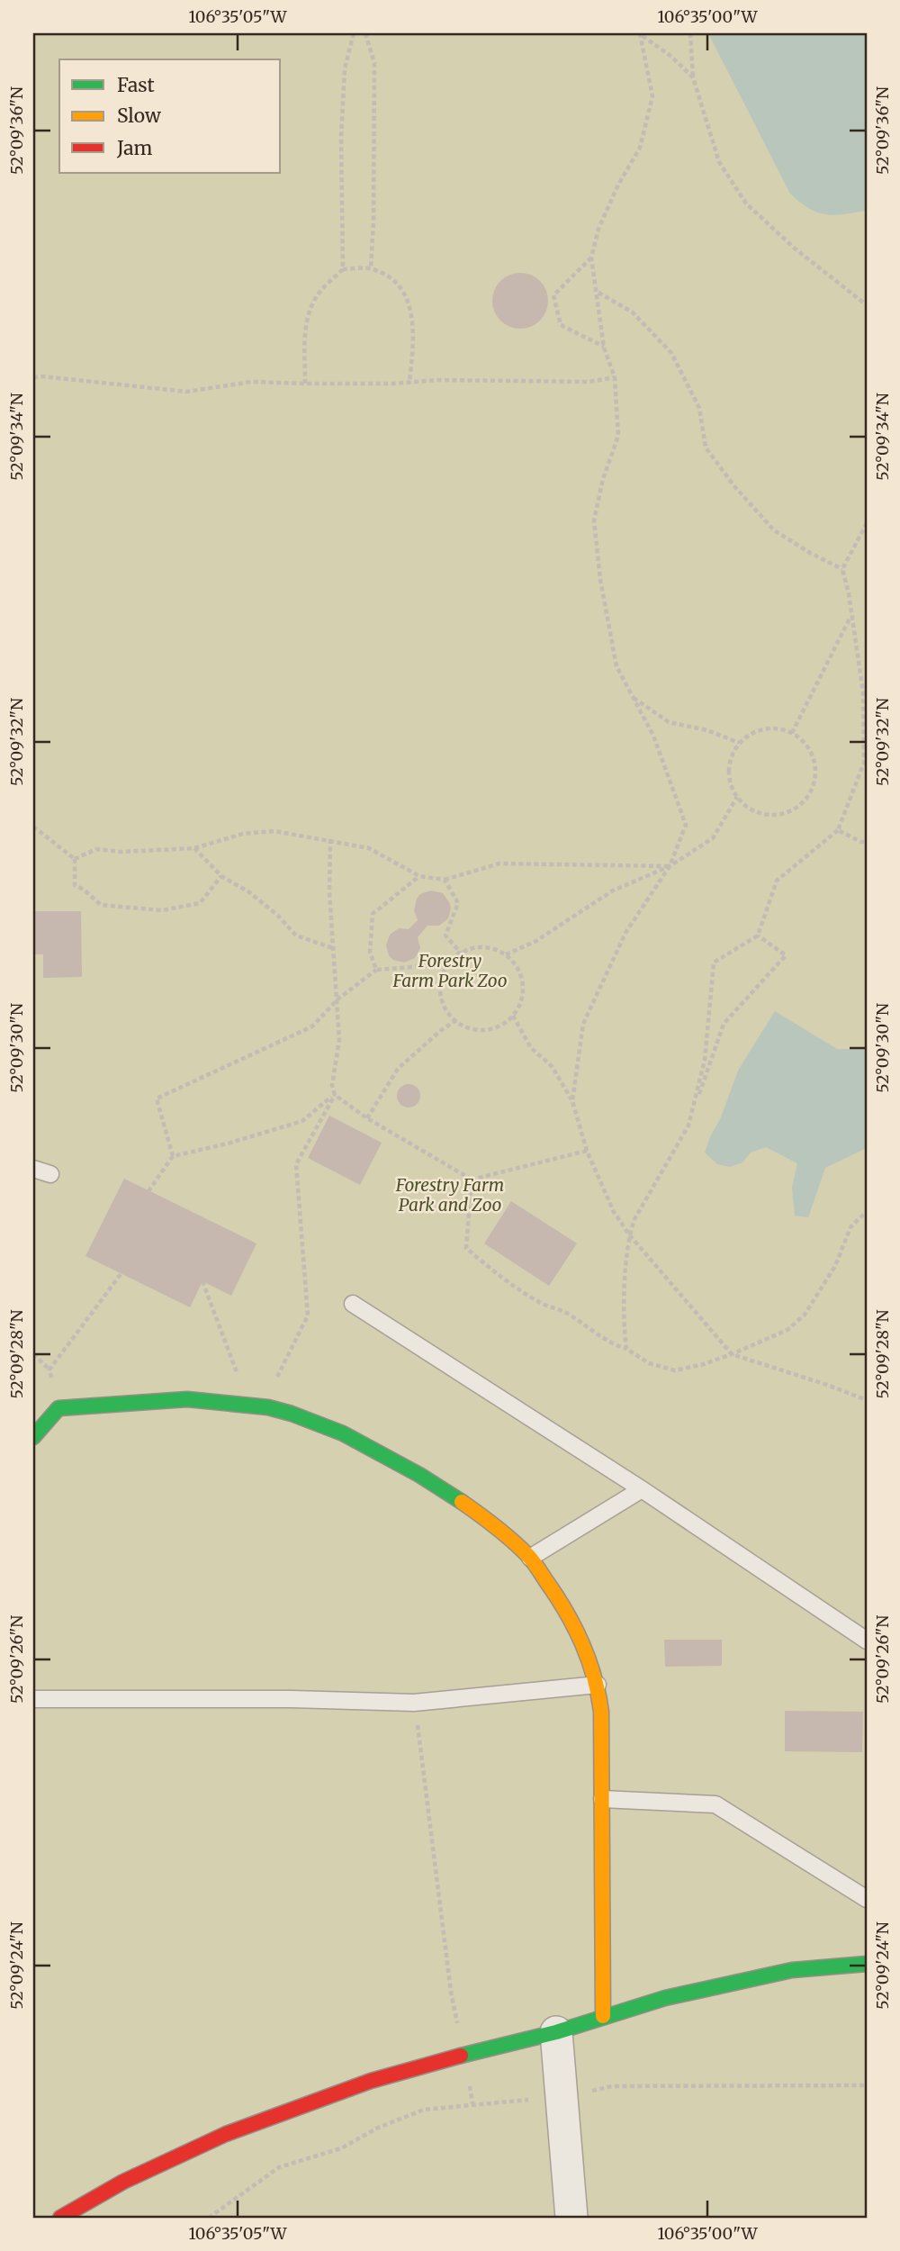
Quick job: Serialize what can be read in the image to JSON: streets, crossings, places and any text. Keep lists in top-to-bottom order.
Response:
{
  "parks": ["Forestry Farm Park Zoo", "Forestry Farm Park and Zoo"],
  "legend": ["Fast", "Slow", "Jam"],
  "coordinates": [
    "106°35'05\"W",
    "106°35'00\"W",
    "52°09'36\"N",
    "52°09'34\"N",
    "52°09'32\"N",
    "52°09'30\"N",
    "52°09'28\"N",
    "52°09'26\"N",
    "52°09'24\"N"
  ]
}
